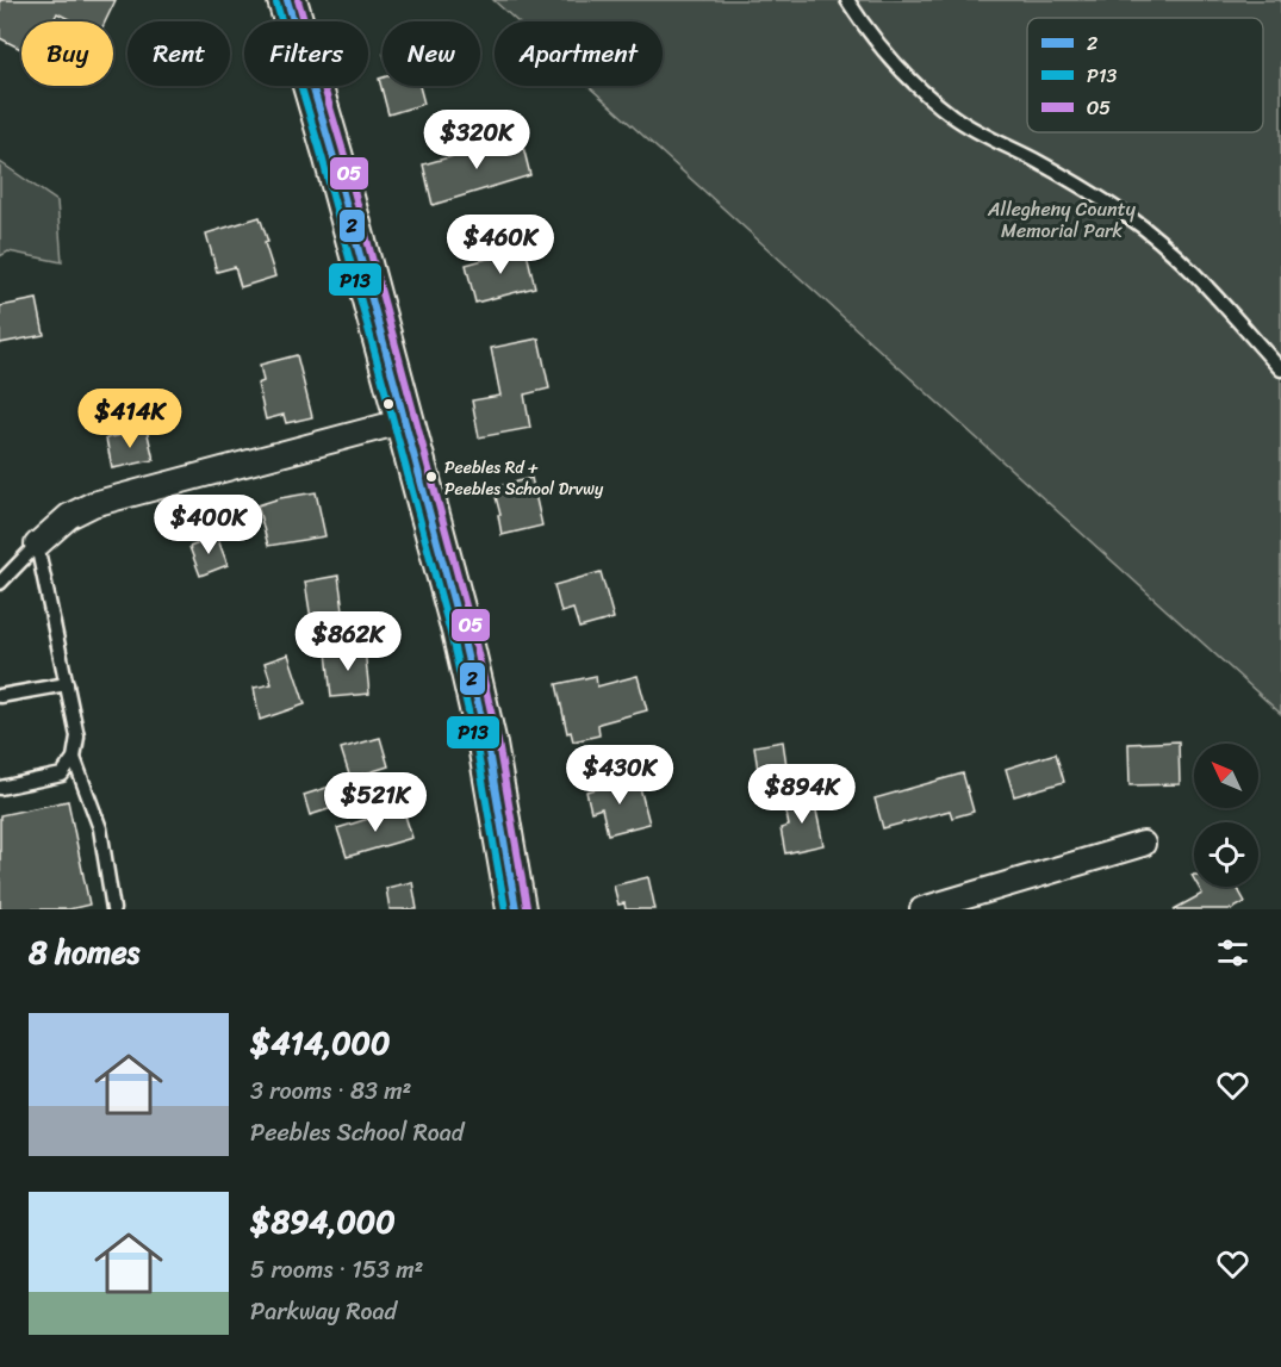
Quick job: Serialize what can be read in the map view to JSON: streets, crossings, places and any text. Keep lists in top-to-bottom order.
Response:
{
  "parks": ["Allegheny County Memorial Park"],
  "places": ["Peebles Rd + Peebles School Drvwy"],
  "lines": ["transit line 2", "transit line O5", "transit line P13"],
  "legend": ["2", "P13", "O5"],
  "north": "top left",
  "page": {
    "chip": [
      "Buy",
      "Rent",
      "Filters",
      "New",
      "Apartment"
    ],
    "price": [
      "$320K",
      "$460K",
      "$414K",
      "$400K",
      "$862K",
      "$430K",
      "$894K",
      "$521K"
    ],
    "heading": "8 homes",
    "list": [
      {
        "name": "$414,000",
        "note": "3 rooms · 83 m² · Peebles School Road"
      },
      {
        "name": "$894,000",
        "note": "5 rooms · 153 m² · Parkway Road"
      }
    ]
  }
}
